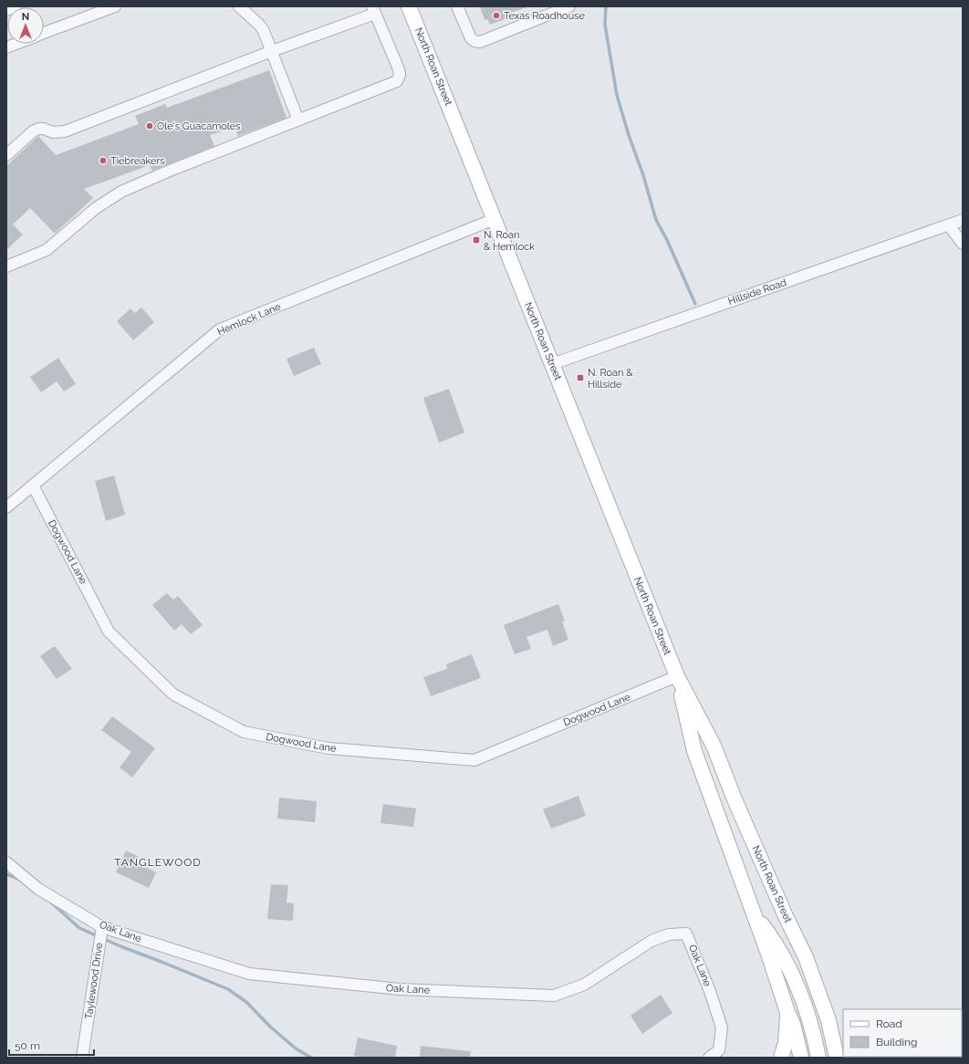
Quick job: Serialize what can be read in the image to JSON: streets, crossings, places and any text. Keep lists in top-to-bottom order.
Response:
{
  "streets": {
    "main road": ["North Roan Street"],
    "street": [
      "Hillside Road",
      "Hemlock Lane",
      "Dogwood Lane",
      "Oak Lane",
      "Taylewood Drive"
    ]
  },
  "crossings": [
    ["North Roan Street", "Hillside Road"],
    ["North Roan Street", "Hemlock Lane"],
    ["North Roan Street", "Dogwood Lane"],
    ["Hemlock Lane", "Dogwood Lane"],
    ["Oak Lane", "Taylewood Drive"]
  ],
  "districts": ["TANGLEWOOD"],
  "places": {
    "other": ["Texas Roadhouse", "Ole's Guacamoles", "Tiebreakers"],
    "transit": ["N. Roan & Hemlock", "N. Roan & Hillside"]
  },
  "legend": ["Road", "Building"],
  "scale_bar": "50 m",
  "north": "top"
}
